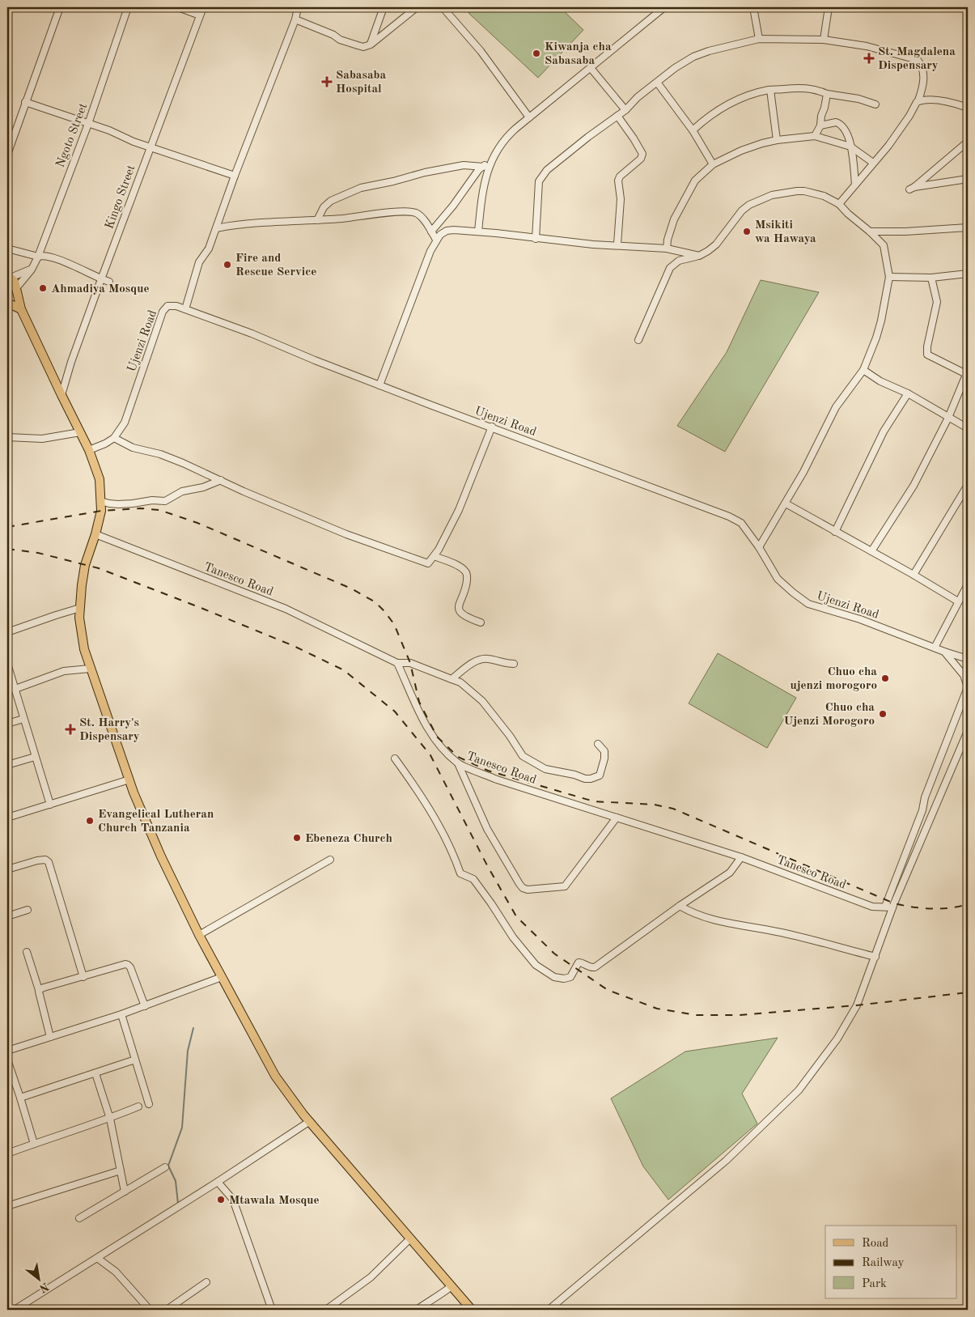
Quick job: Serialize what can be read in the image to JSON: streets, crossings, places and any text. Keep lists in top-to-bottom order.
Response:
{
  "streets": {
    "street": [
      "Ngoto Street",
      "Kingo Street",
      "Ujenzi Road",
      "Tanesco Road"
    ]
  },
  "places": {
    "other": [
      "Kiwanja cha Sabasaba",
      "Msikiti wa Hawaya",
      "Fire and Rescue Service",
      "Ahmadiya Mosque",
      "Chuo cha ujenzi morogoro",
      "Chuo cha Ujenzi Morogoro",
      "Evangelical Lutheran Church Tanzania",
      "Ebeneza Church",
      "Mtawala Mosque"
    ],
    "health": ["St. Magdalena Dispensary", "Sabasaba Hospital", "St. Harry's Dispensary"]
  },
  "legend": ["Road", "Railway", "Park"],
  "north": "bottom right"
}
